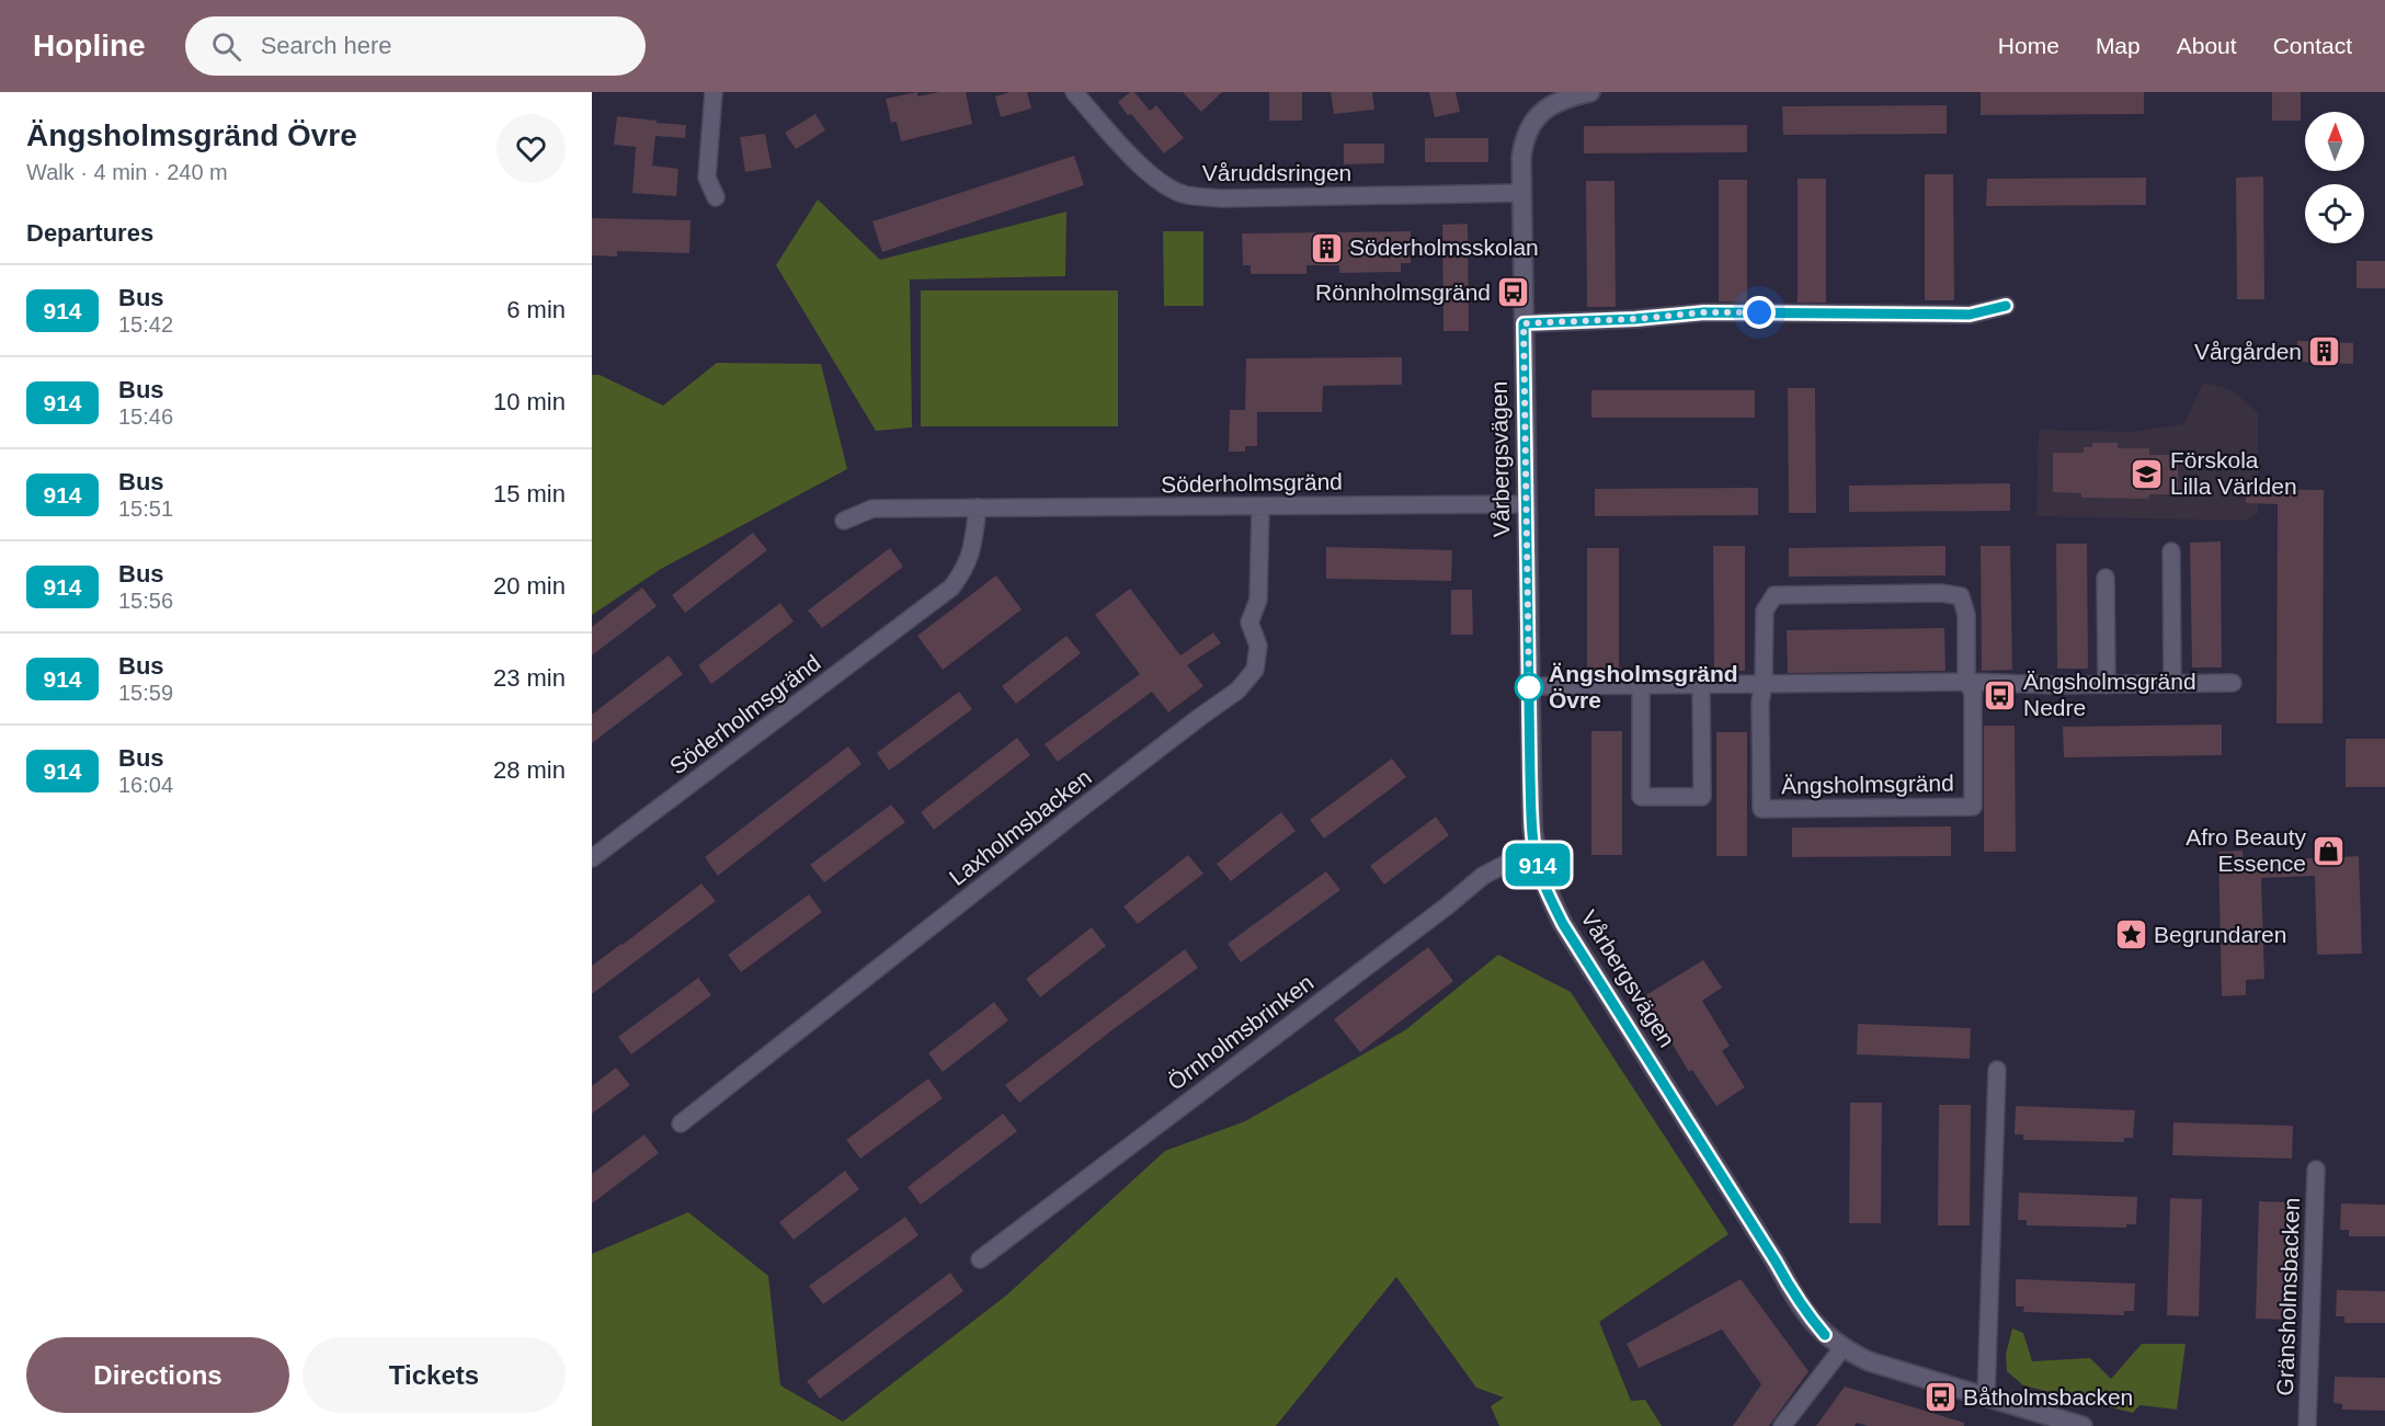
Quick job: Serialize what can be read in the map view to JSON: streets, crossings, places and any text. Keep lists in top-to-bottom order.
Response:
{
  "streets": {
    "street": [
      "Våruddsringen",
      "Vårbergsvägen",
      "Söderholmsgränd",
      "Ängsholmsgränd",
      "Laxholmsbacken",
      "Örnholmsbrinken",
      "Gränsholmsbacken"
    ]
  },
  "crossings": [
    ["Våruddsringen", "Vårbergsvägen"],
    ["Vårbergsvägen", "Söderholmsgränd"],
    ["Vårbergsvägen", "Örnholmsbrinken"],
    ["Söderholmsgränd", "Laxholmsbacken"]
  ],
  "places": {
    "building": ["Söderholmsskolan", "Vårgården"],
    "bus stop": ["Rönnholmsgränd", "Ängsholmsgränd Nedre", "Båtholmsbacken"],
    "school or university": ["Förskola Lilla Världen"],
    "other": ["Ängsholmsgränd Övre"],
    "shop": ["Afro Beauty Essence"],
    "place": ["Begrundaren"]
  },
  "lines": ["bus line 914"],
  "north": "top",
  "page": {
    "header": "Hopline",
    "search": "Search here",
    "nav": [
      "Home",
      "Map",
      "About",
      "Contact"
    ],
    "heading": [
      ["Ängsholmsgränd Övre", "Walk · 4 min · 240 m"],
      "Departures"
    ],
    "on_map": "914",
    "list": [
      {
        "mark": "914",
        "name": "Bus",
        "note": "15:42",
        "value": "6 min"
      },
      {
        "mark": "914",
        "name": "Bus",
        "note": "15:46",
        "value": "10 min"
      },
      {
        "mark": "914",
        "name": "Bus",
        "note": "15:51",
        "value": "15 min"
      },
      {
        "mark": "914",
        "name": "Bus",
        "note": "15:56",
        "value": "20 min"
      },
      {
        "mark": "914",
        "name": "Bus",
        "note": "15:59",
        "value": "23 min"
      },
      {
        "mark": "914",
        "name": "Bus",
        "note": "16:04",
        "value": "28 min"
      }
    ],
    "buttons": ["Directions", "Tickets"]
  }
}
